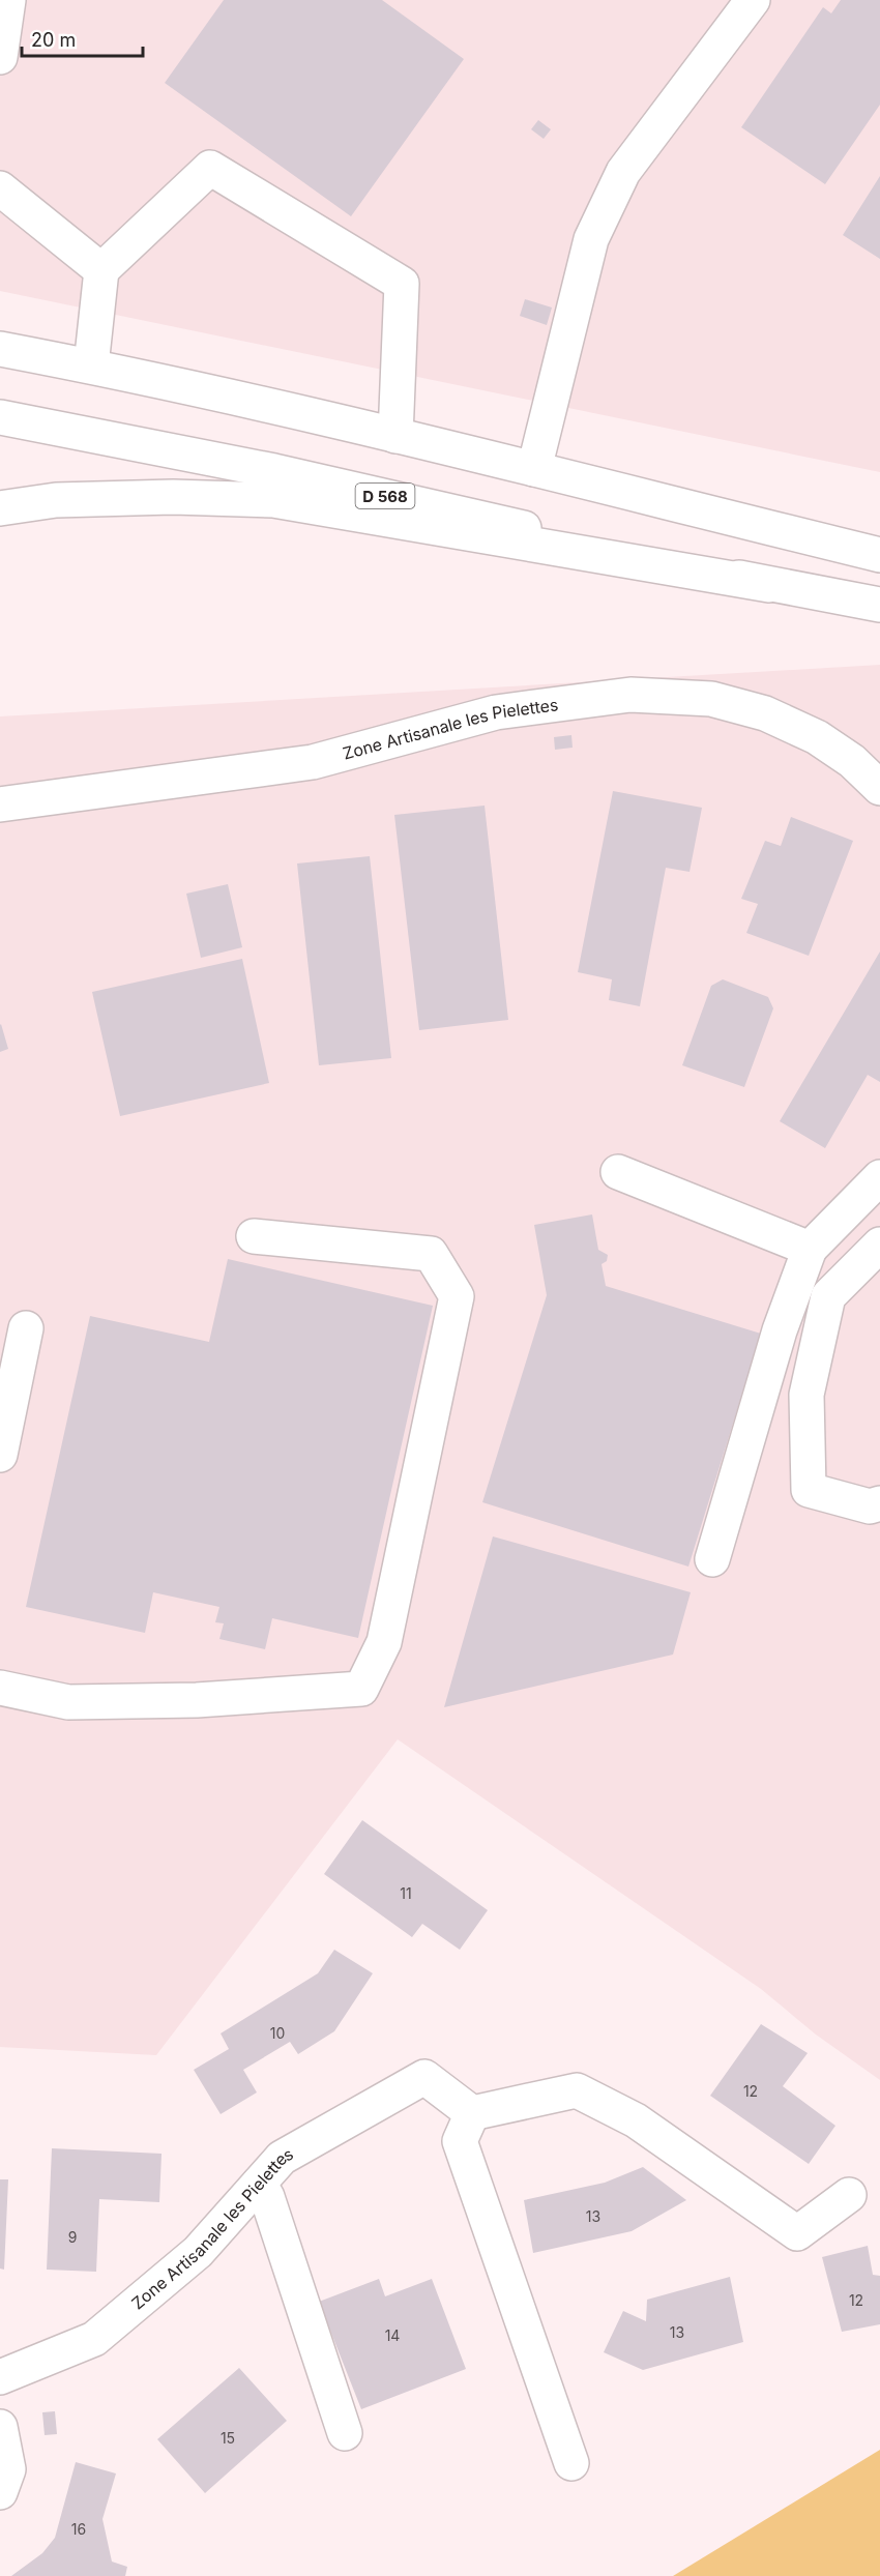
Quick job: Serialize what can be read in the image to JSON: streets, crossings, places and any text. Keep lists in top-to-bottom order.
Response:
{
  "streets": {
    "main road": ["D 568", "Zone Artisanale les Pielettes"]
  },
  "house_numbers": [
    "11",
    "10",
    "12",
    "13",
    "9",
    "12",
    "13",
    "14",
    "15",
    "16"
  ],
  "scale_bar": "20 m"
}
